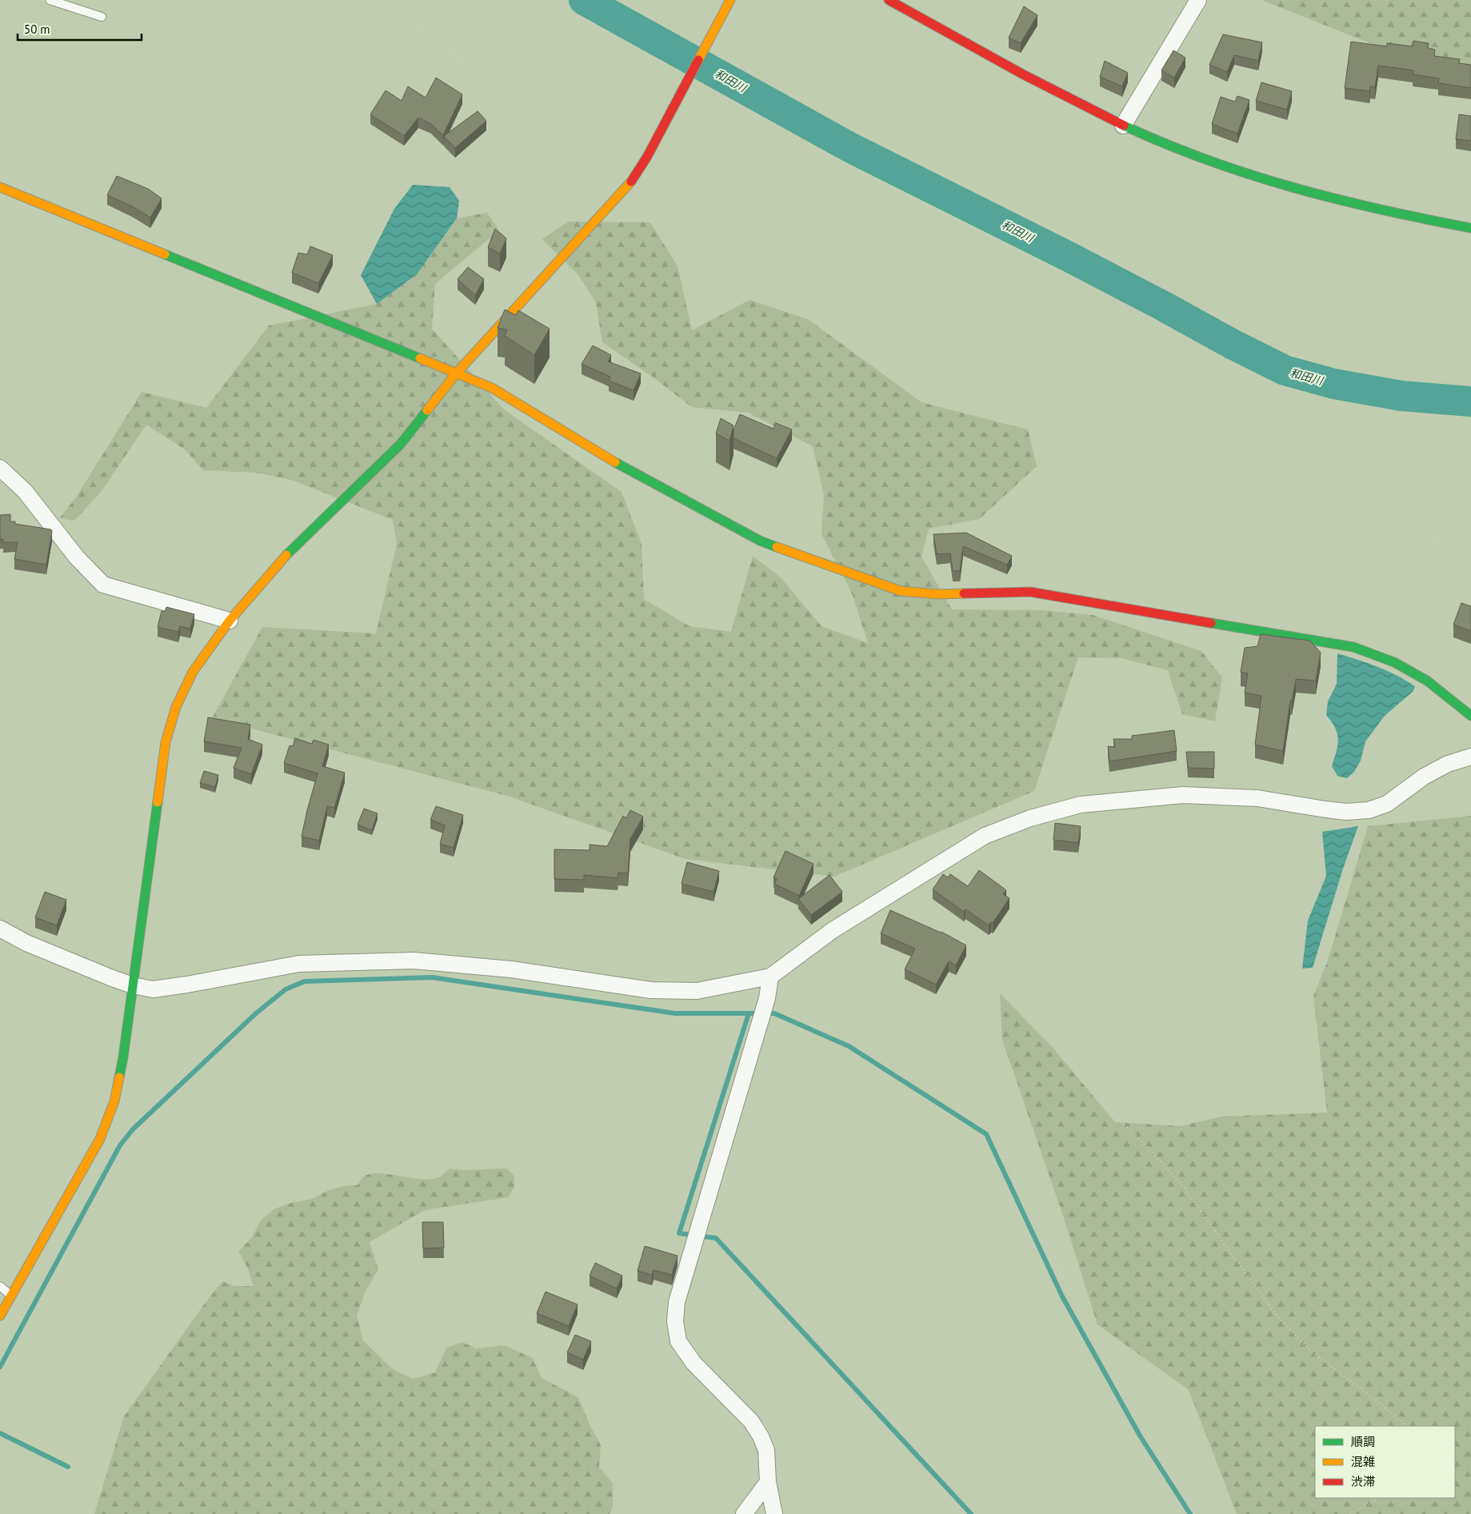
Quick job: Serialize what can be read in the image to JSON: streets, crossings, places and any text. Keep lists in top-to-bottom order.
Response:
{
  "water": ["和田川"],
  "legend": ["順調", "混雑", "渋滞"],
  "scale_bar": "50 m"
}
